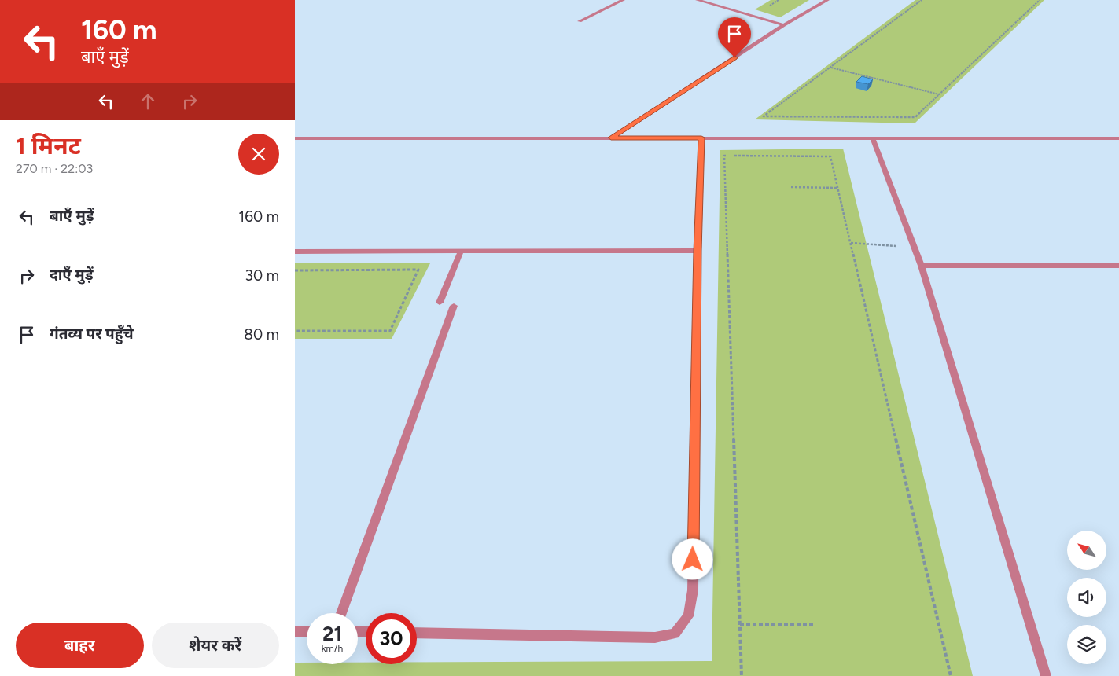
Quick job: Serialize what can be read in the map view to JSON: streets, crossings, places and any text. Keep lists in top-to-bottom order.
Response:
{
  "north": "top left",
  "page": {
    "turn": ["160 m", "बाएँ मुड़ें"],
    "heading": ["1 मिनट", "270 m · 22:03"],
    "list": [
      {
        "name": "बाएँ मुड़ें",
        "value": "160 m"
      },
      {
        "name": "दाएँ मुड़ें",
        "value": "30 m"
      },
      {
        "name": "गंतव्य पर पहुँचे",
        "value": "80 m"
      }
    ],
    "speed": "21 km/h",
    "limit": "30",
    "buttons": ["बाहर", "शेयर करें"]
  }
}
